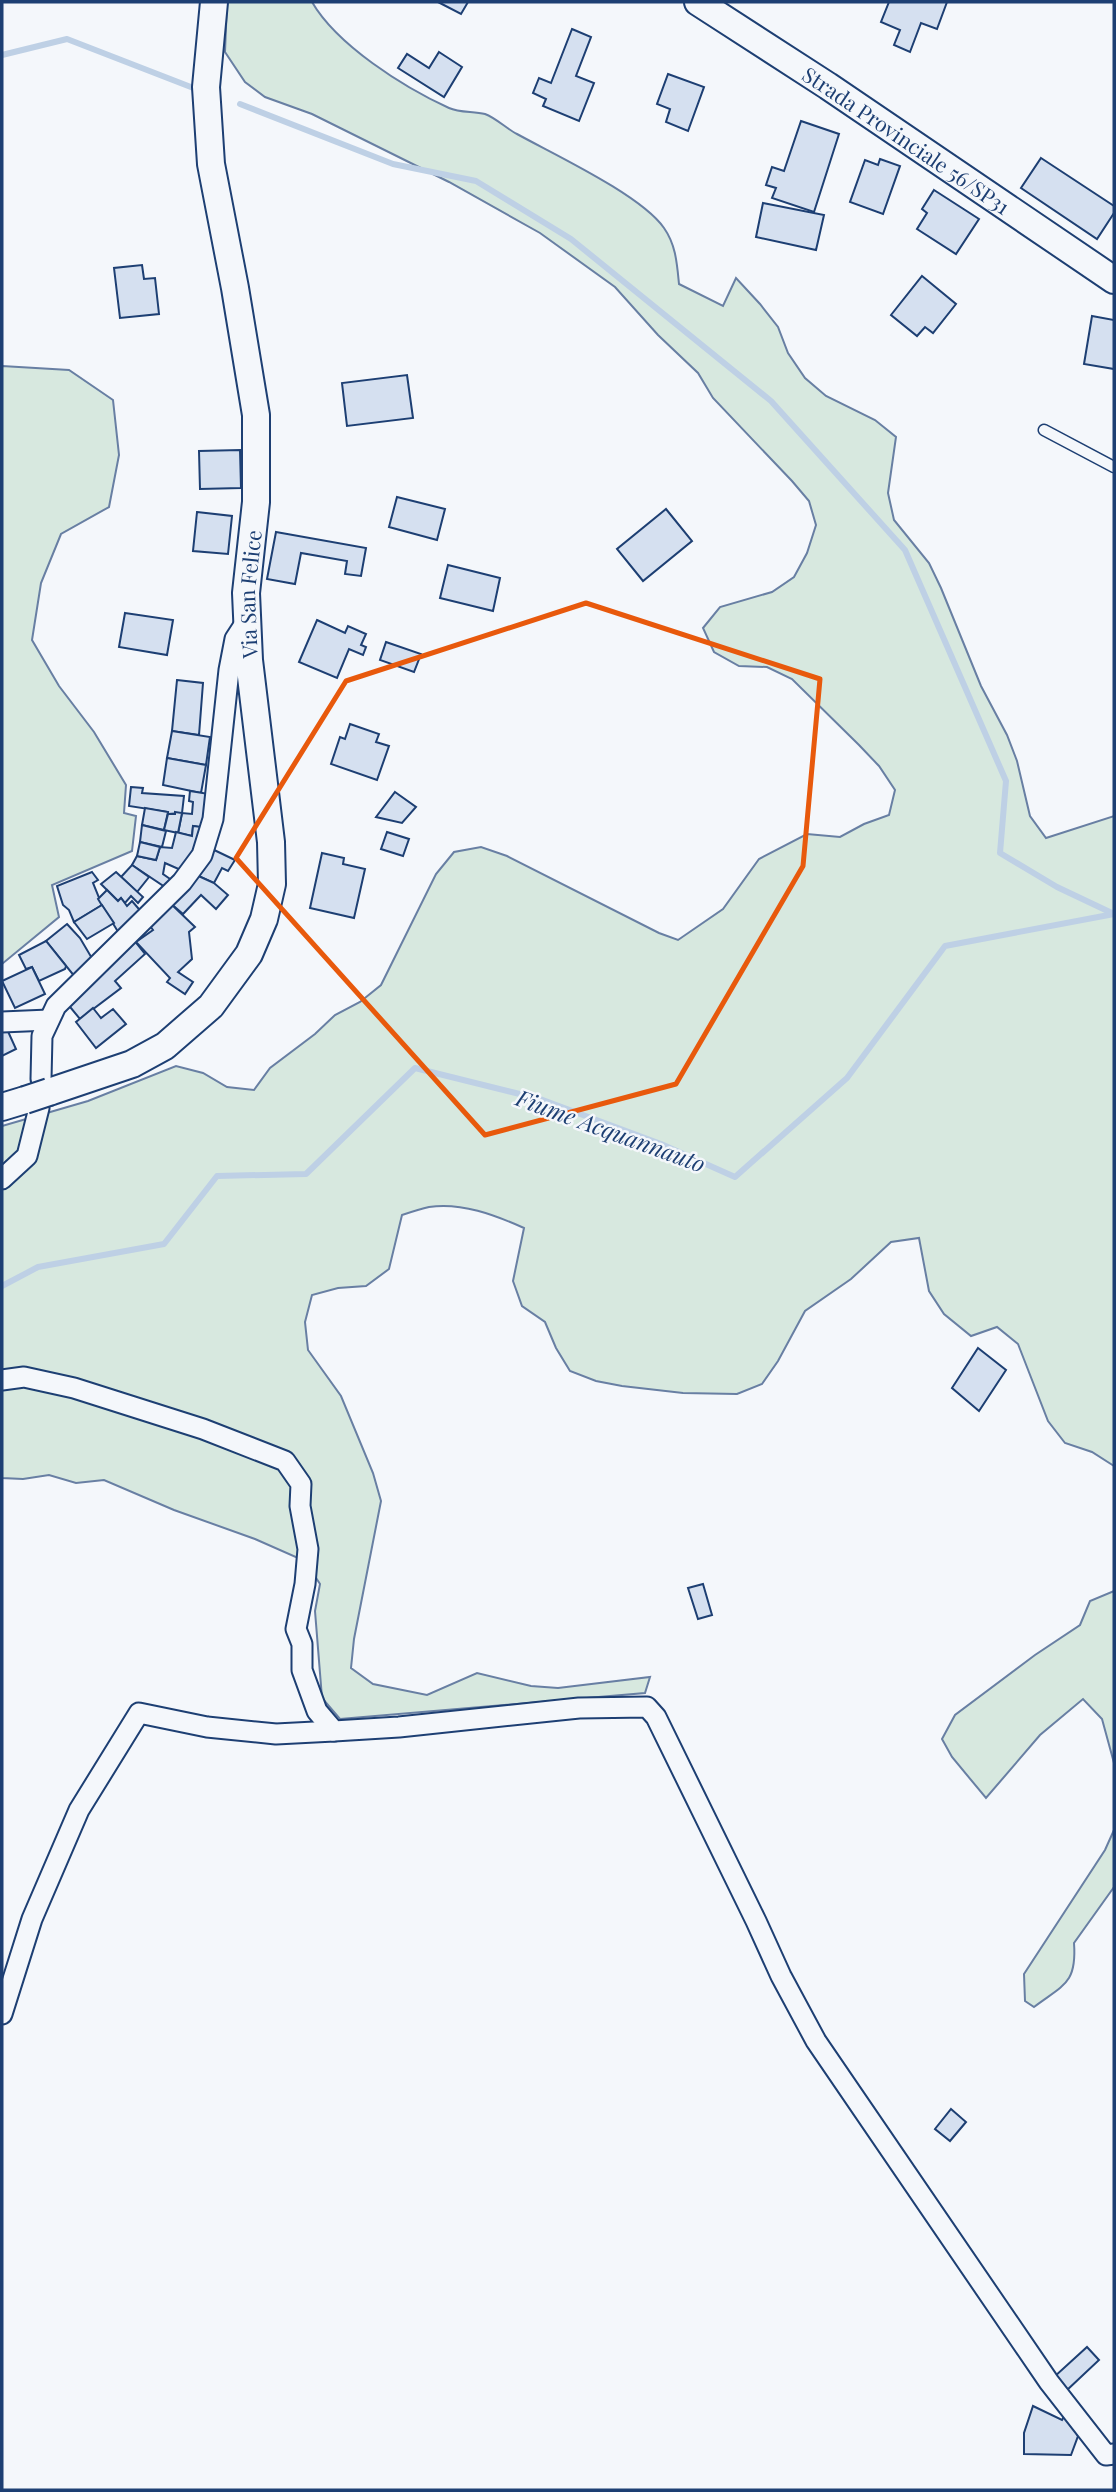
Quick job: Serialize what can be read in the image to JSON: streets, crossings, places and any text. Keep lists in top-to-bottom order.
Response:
{
  "streets": {
    "street": ["Strada Provinciale 56/SP31", "Via San Felice"]
  },
  "water": ["Fiume Acquannauto"]
}
